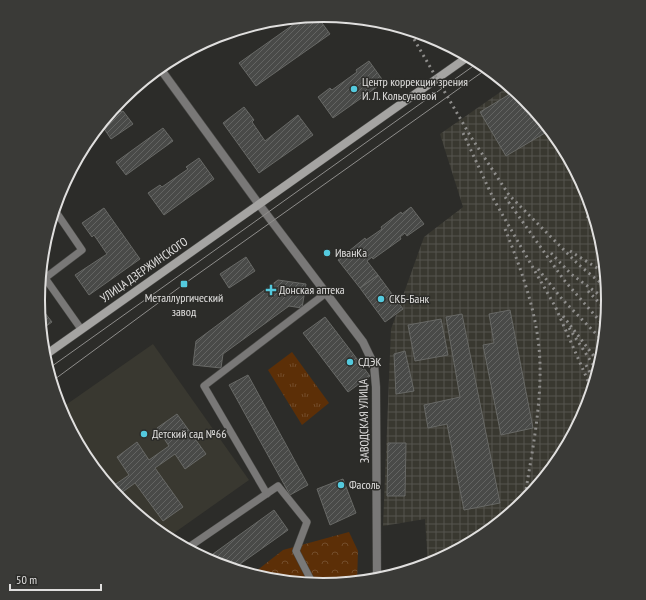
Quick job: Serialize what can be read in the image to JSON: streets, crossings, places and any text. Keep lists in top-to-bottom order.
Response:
{
  "streets": {
    "main road": ["УЛИЦА ДЗЕРЖИНСКОГО"],
    "street": ["ЗАВОДСКАЯ УЛИЦА"]
  },
  "crossings": [
    ["УЛИЦА ДЗЕРЖИНСКОГО", "ЗАВОДСКАЯ УЛИЦА"]
  ],
  "places": {
    "other": [
      "Центр коррекции зрения И. Л. Кольсуновой",
      "ИванКа",
      "СКБ-Банк",
      "СДЭК",
      "Детский сад №66",
      "Фасоль"
    ],
    "transit": ["Металлургический завод"],
    "health": ["Донская аптека"]
  },
  "scale_bar": "50 m"
}
